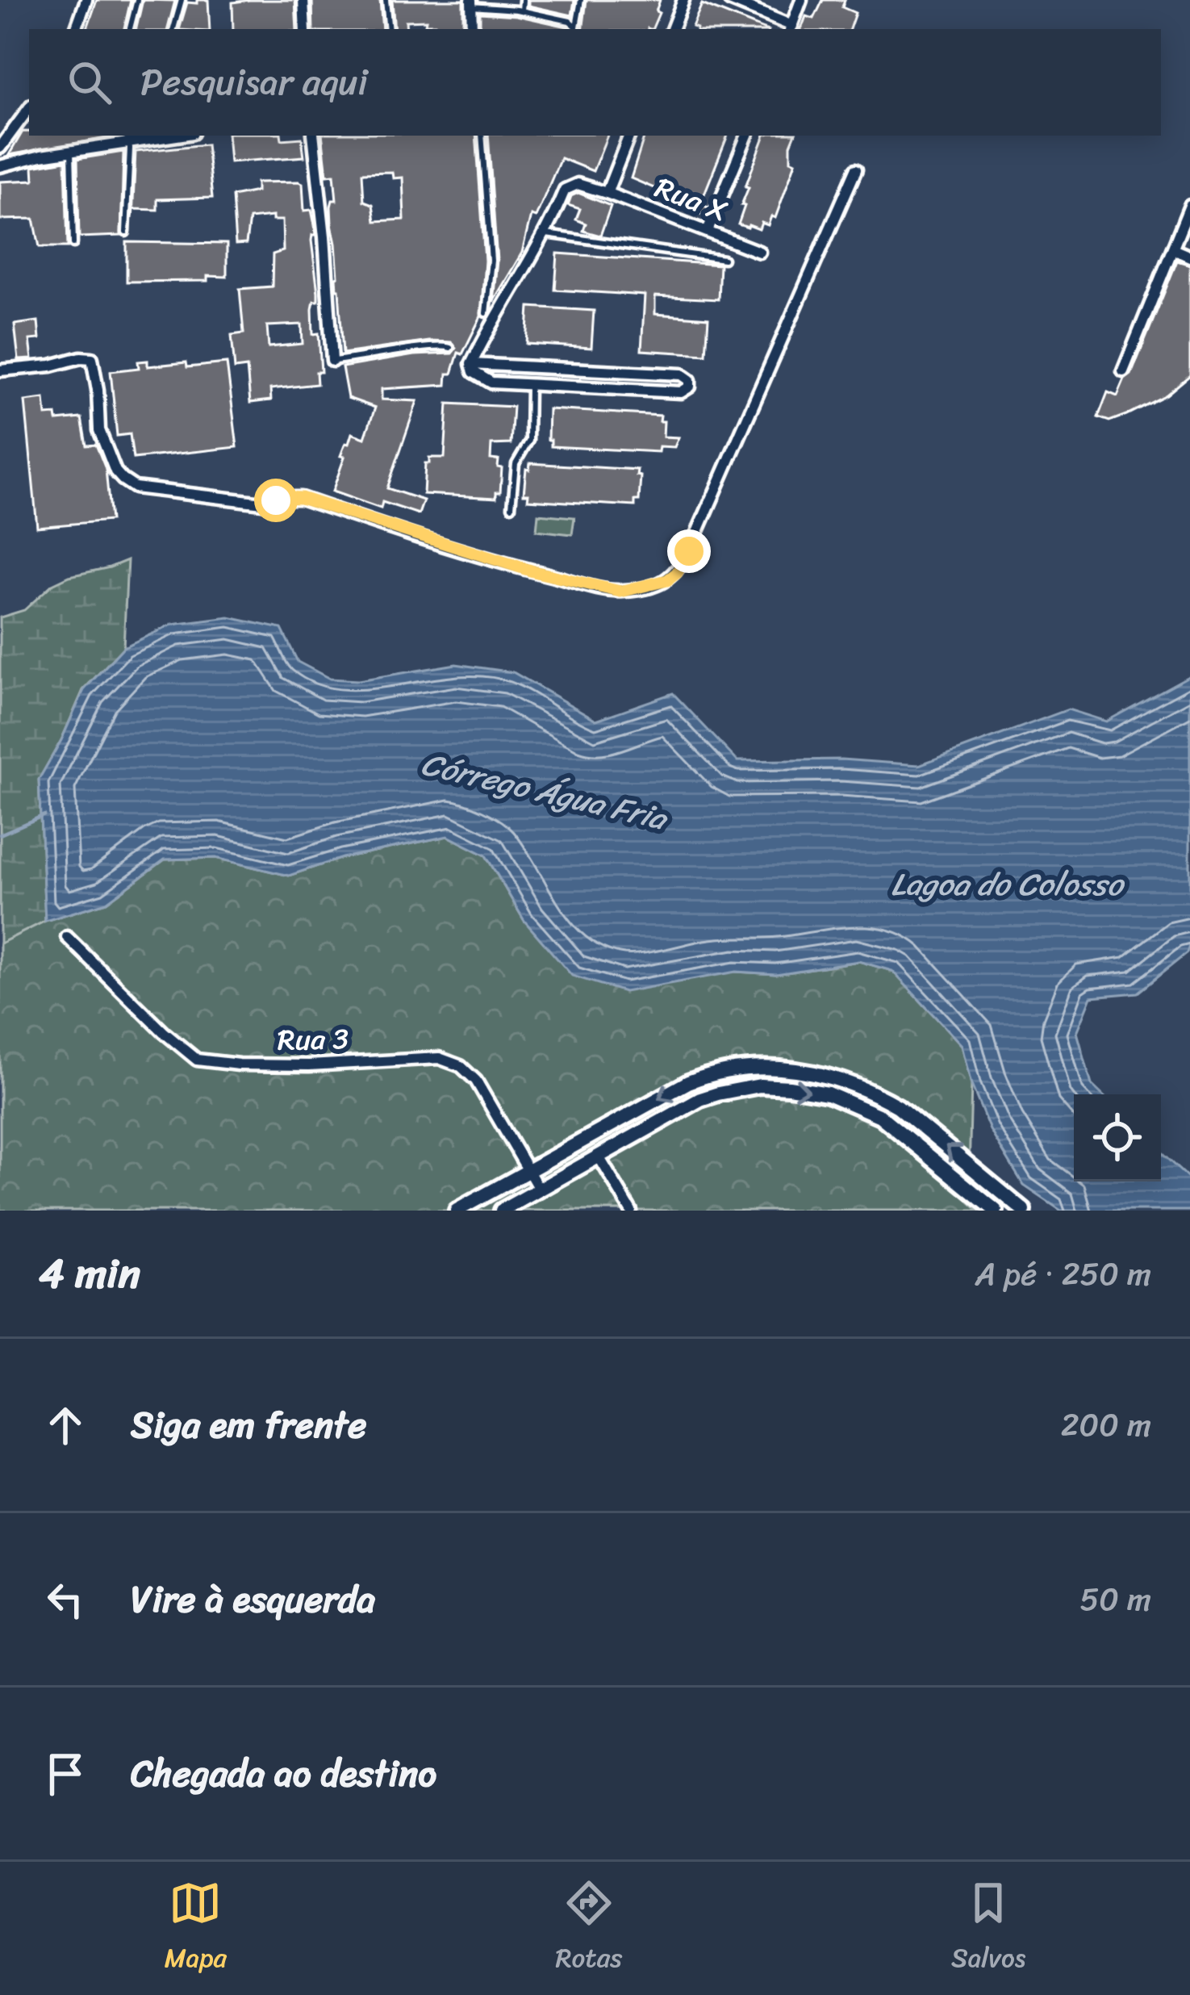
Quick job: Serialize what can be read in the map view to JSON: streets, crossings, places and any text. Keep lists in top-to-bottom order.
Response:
{
  "streets": {
    "street": ["Rua X", "Rua 3"]
  },
  "water": ["Córrego Água Fria", "Lagoa do Colosso"],
  "page": {
    "search": "Pesquisar aqui",
    "heading": ["4 min", "A pé · 250 m"],
    "list": [
      ["Siga em frente", "200 m"],
      ["Vire à esquerda", "50 m"],
      "Chegada ao destino"
    ],
    "nav": ["Mapa", "Rotas", "Salvos"]
  }
}
